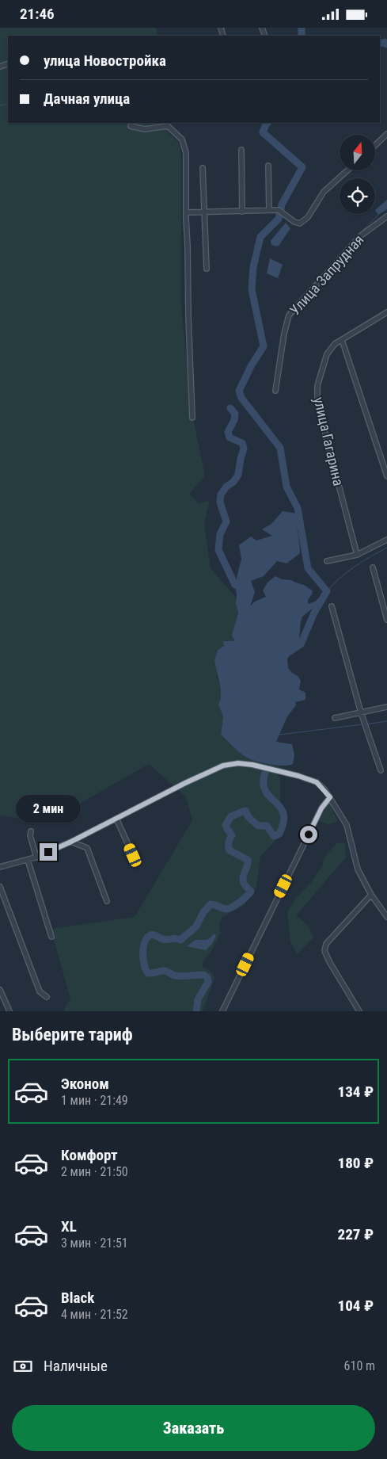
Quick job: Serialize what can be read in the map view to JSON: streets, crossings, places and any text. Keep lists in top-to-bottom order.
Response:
{
  "streets": {
    "street": ["Улица Запрудная", "улица Гагарина"]
  },
  "north": "top",
  "page": {
    "status": "21:46",
    "banner": ["улица Новостройка", "Дачная улица"],
    "bubble": "2 мин",
    "heading": "Выберите тариф",
    "list": [
      {
        "name": "Эконом",
        "note": "1 мин · 21:49",
        "value": "134 ₽"
      },
      {
        "name": "Комфорт",
        "note": "2 мин · 21:50",
        "value": "180 ₽"
      },
      {
        "name": "XL",
        "note": "3 мин · 21:51",
        "value": "227 ₽"
      },
      {
        "name": "Black",
        "note": "4 мин · 21:52",
        "value": "104 ₽"
      }
    ],
    "pay": ["Наличные", "610 m"],
    "buttons": "Заказать"
  }
}
